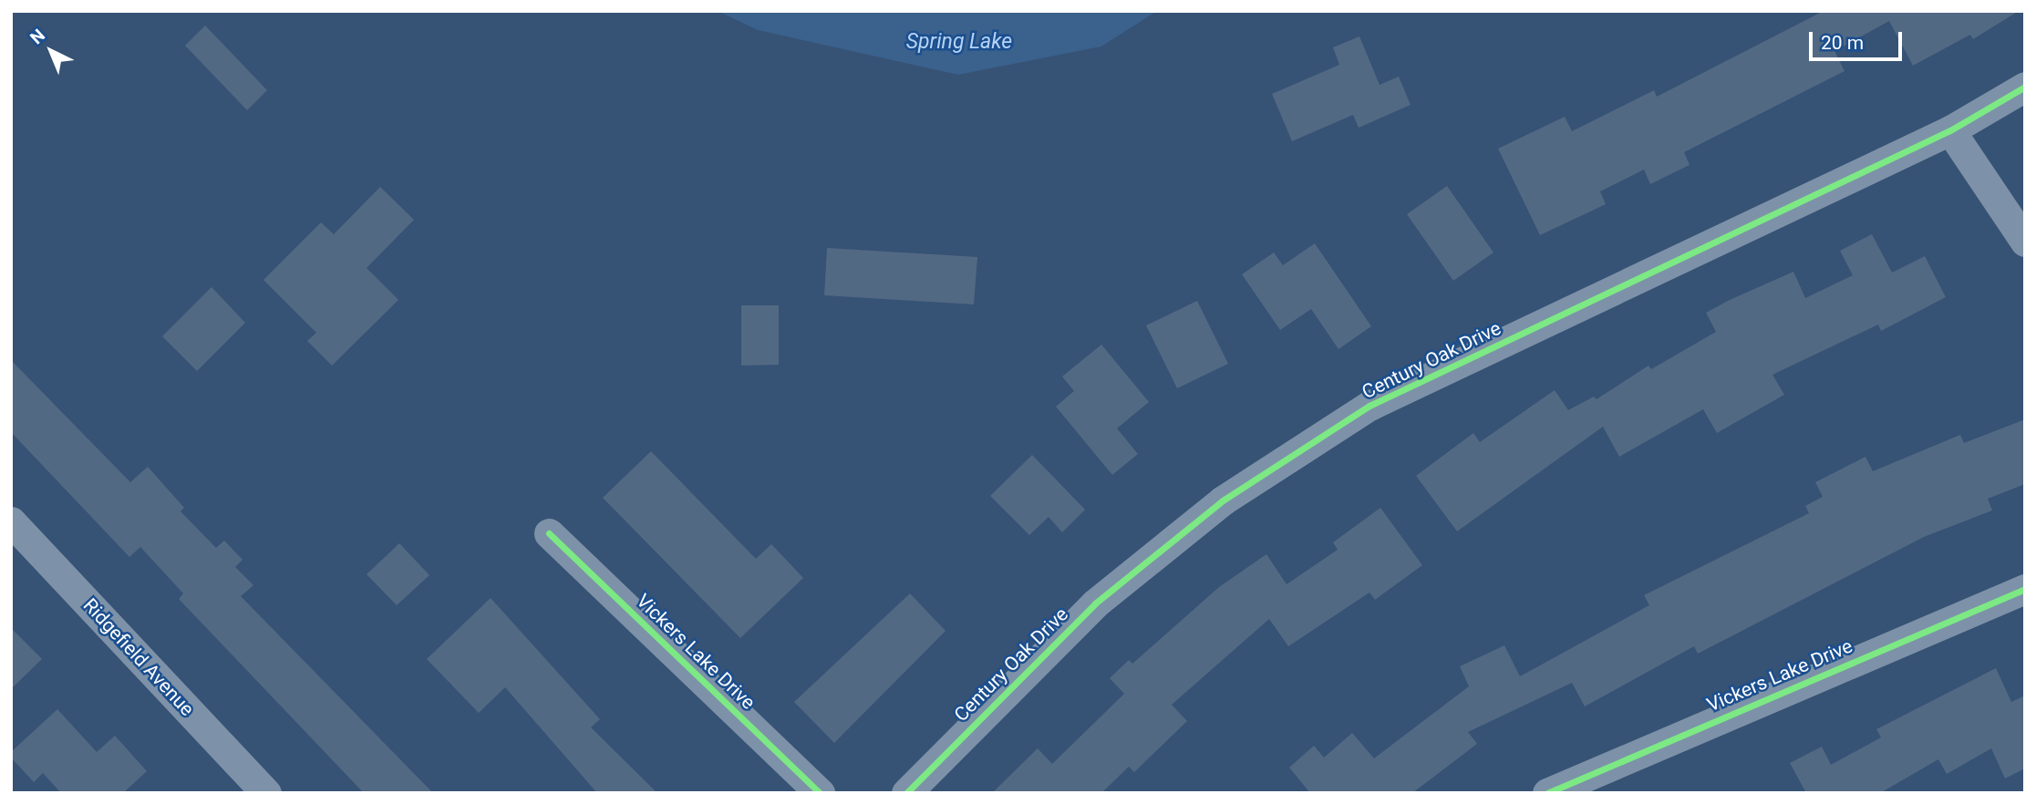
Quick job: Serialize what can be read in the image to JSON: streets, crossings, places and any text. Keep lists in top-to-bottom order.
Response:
{
  "streets": {
    "street": ["Century Oak Drive", "Vickers Lake Drive", "Ridgefield Avenue"]
  },
  "water": ["Spring Lake"],
  "scale_bar": "20 m",
  "north": "top left"
}
